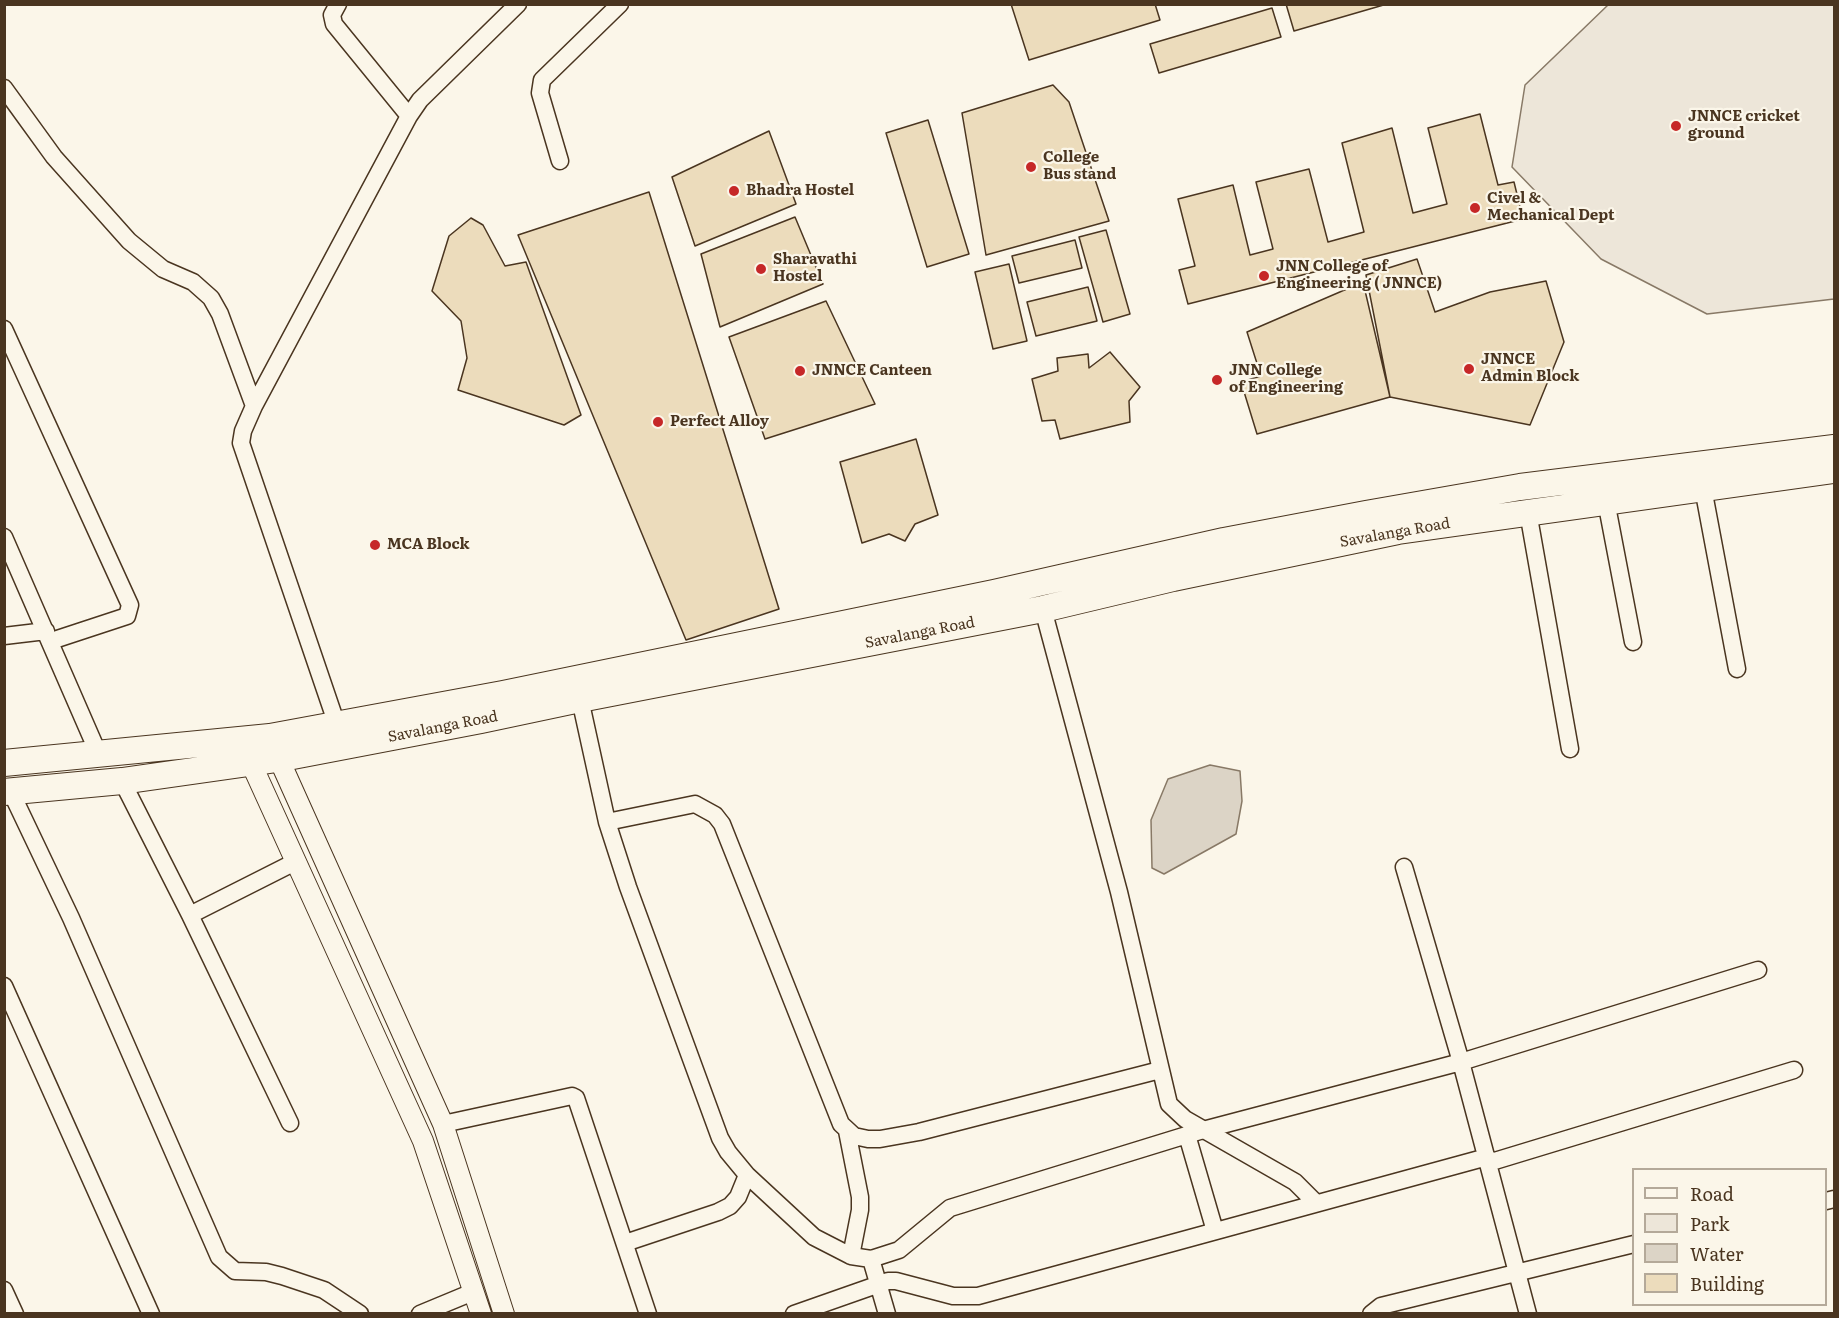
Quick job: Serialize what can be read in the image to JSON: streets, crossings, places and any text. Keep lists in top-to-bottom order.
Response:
{
  "streets": {
    "main road": ["Savalanga Road"]
  },
  "places": [
    "JNNCE cricket ground",
    "College Bus stand",
    "Bhadra Hostel",
    "Civel & Mechanical Dept",
    "Sharavathi Hostel",
    "JNN College of Engineering ( JNNCE)",
    "JNNCE Admin Block",
    "JNNCE Canteen",
    "JNN College of Engineering",
    "Perfect Alloy",
    "MCA Block"
  ],
  "legend": [
    "Road",
    "Park",
    "Water",
    "Building"
  ]
}
